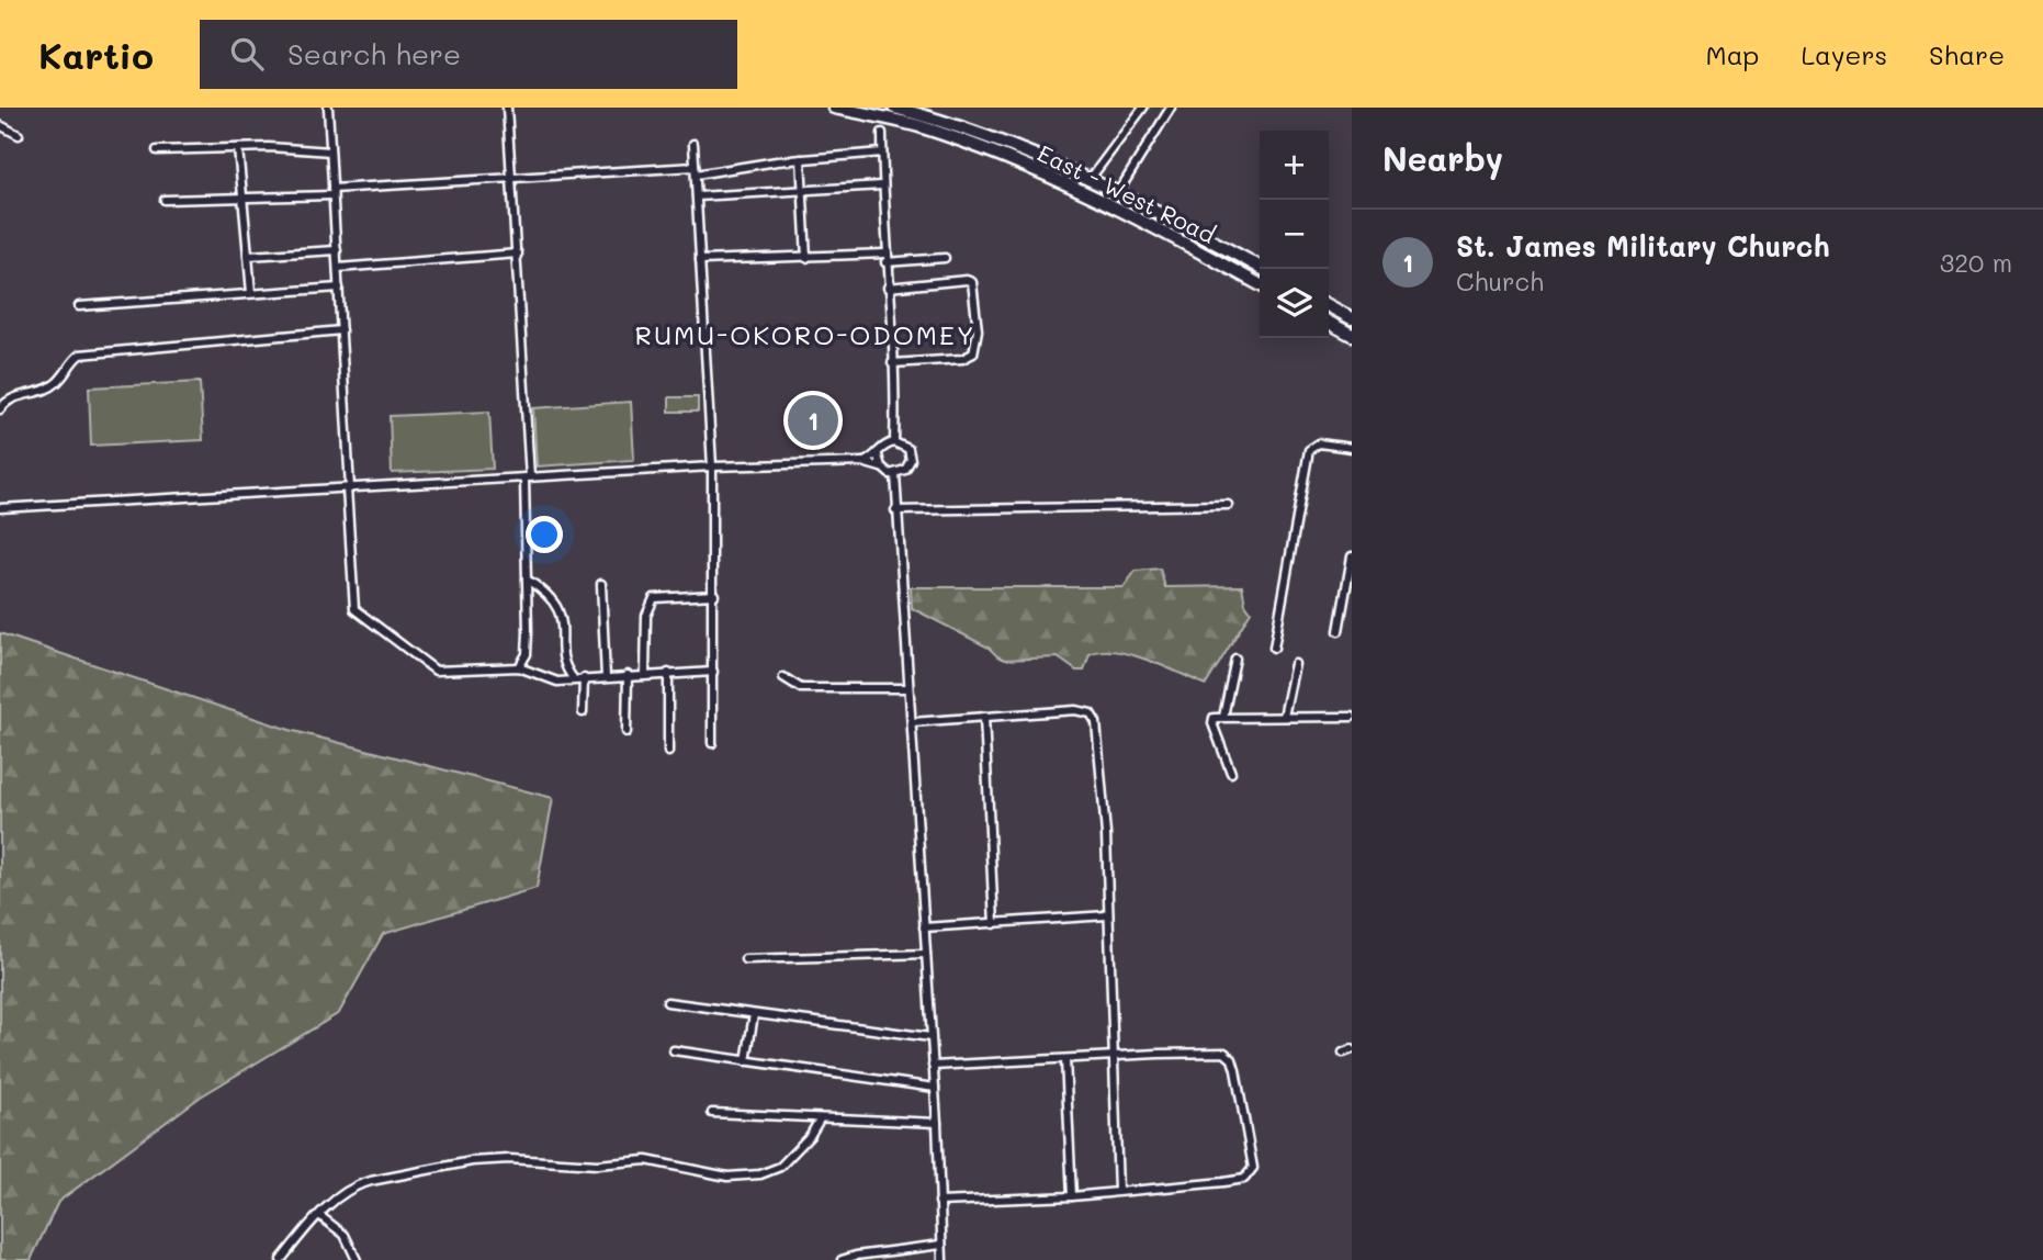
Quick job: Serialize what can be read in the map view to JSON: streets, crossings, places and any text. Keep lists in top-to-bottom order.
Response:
{
  "streets": {
    "main road": ["East - West Road"]
  },
  "districts": ["RUMU-OKORO-ODOMEY"],
  "page": {
    "header": "Kartio",
    "search": "Search here",
    "nav": ["Map", "Layers", "Share"],
    "heading": "Nearby",
    "map_buttons": ["+", "−"],
    "list": [
      {
        "mark": "1",
        "name": "St. James Military Church",
        "note": "Church",
        "value": "320 m"
      }
    ],
    "pins": "1"
  }
}
